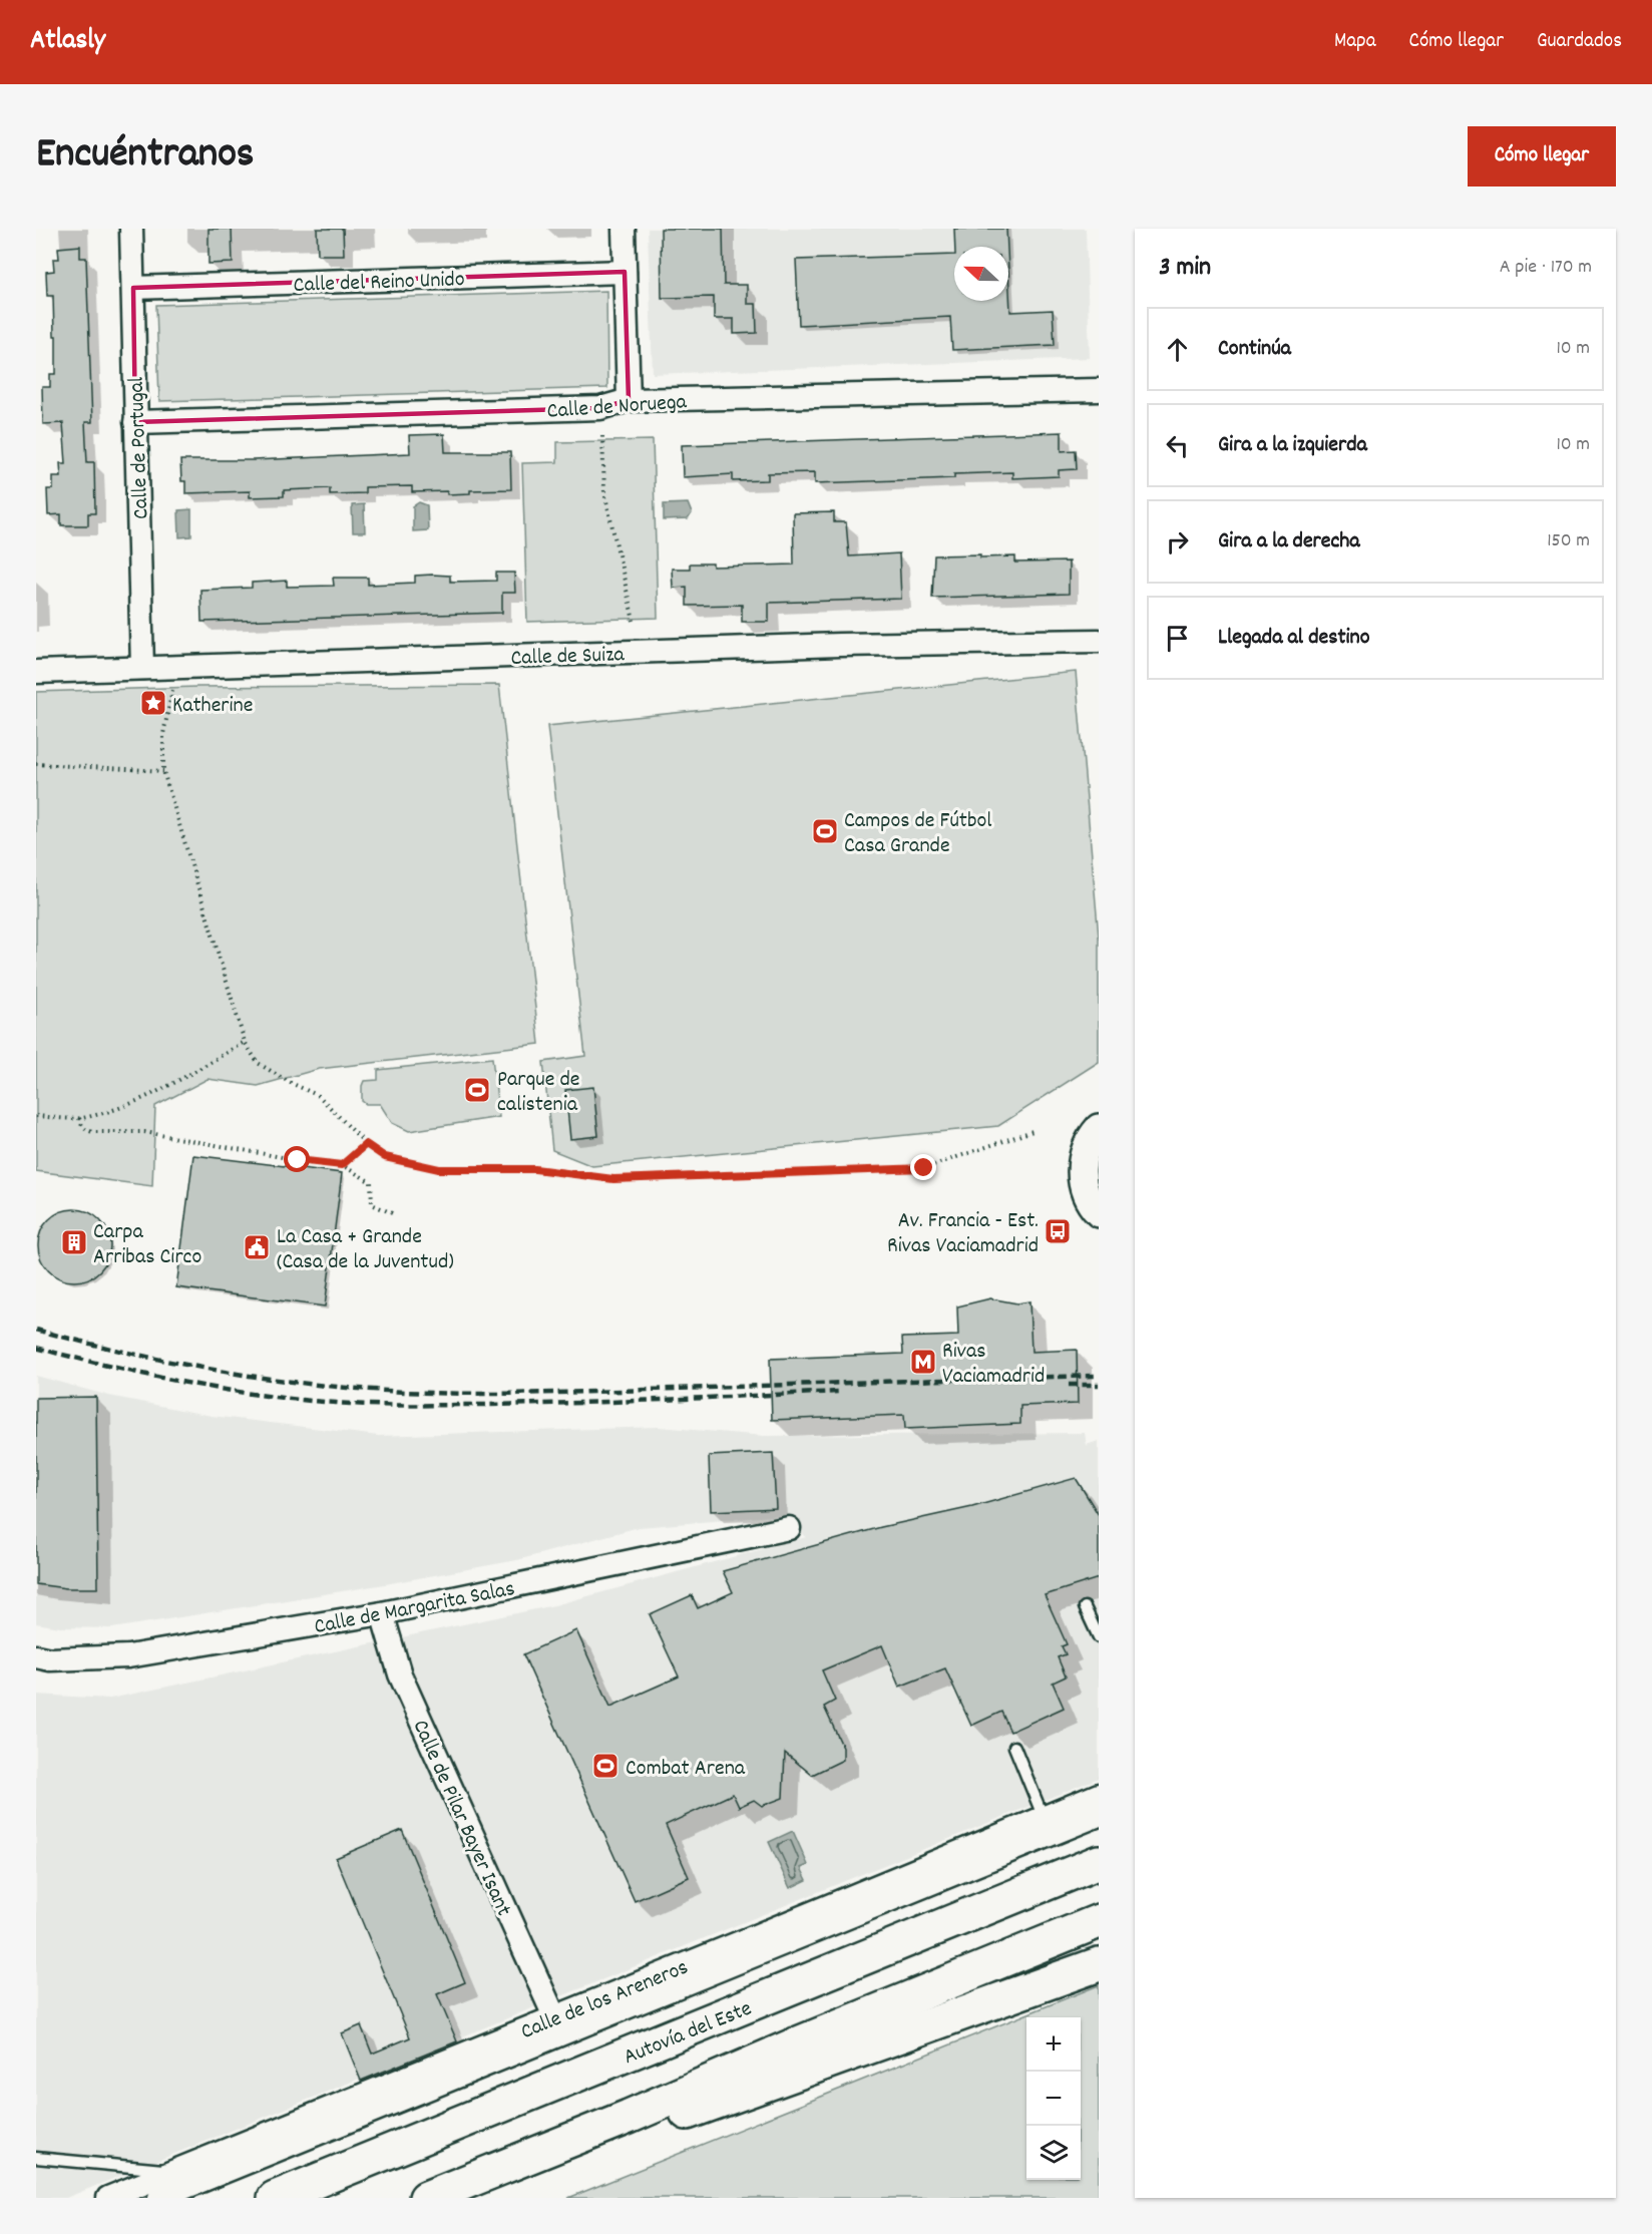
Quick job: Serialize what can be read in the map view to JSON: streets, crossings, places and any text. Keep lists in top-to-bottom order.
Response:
{
  "streets": {
    "highway": ["Autovía del Este"],
    "street": [
      "Calle del Reino Unido",
      "Calle de Noruega",
      "Calle de Portugal",
      "Calle de Suiza",
      "Calle de Margarita Salas",
      "Calle de Pilar Bayer Isant",
      "Calle de los Areneros"
    ]
  },
  "crossings": [
    ["Calle del Reino Unido", "Calle de Portugal"],
    ["Calle de Noruega", "Calle de Portugal"],
    ["Calle de Portugal", "Calle de Suiza"],
    ["Calle de Margarita Salas", "Calle de Pilar Bayer Isant"],
    ["Calle de Pilar Bayer Isant", "Calle de los Areneros"]
  ],
  "places": {
    "place": ["Katherine"],
    "sports": ["Campos de Fútbol Casa Grande", "Parque de calistenia", "Combat Arena"],
    "bus stop": ["Av. Francia - Est. Rivas Vaciamadrid"],
    "building": ["Carpa Arribas Circo"],
    "public building": ["La Casa + Grande (Casa de la Juventud)"],
    "metro station": ["Rivas Vaciamadrid"]
  },
  "north": "left",
  "page": {
    "header": "Atlasly",
    "nav": ["Mapa", "Cómo llegar", "Guardados"],
    "title": "Encuéntranos",
    "buttons": "Cómo llegar",
    "heading": ["3 min", "A pie · 170 m"],
    "list": [
      ["Continúa", "10 m"],
      ["Gira a la izquierda", "10 m"],
      ["Gira a la derecha", "150 m"],
      "Llegada al destino"
    ],
    "map_buttons": ["+", "−"]
  }
}
